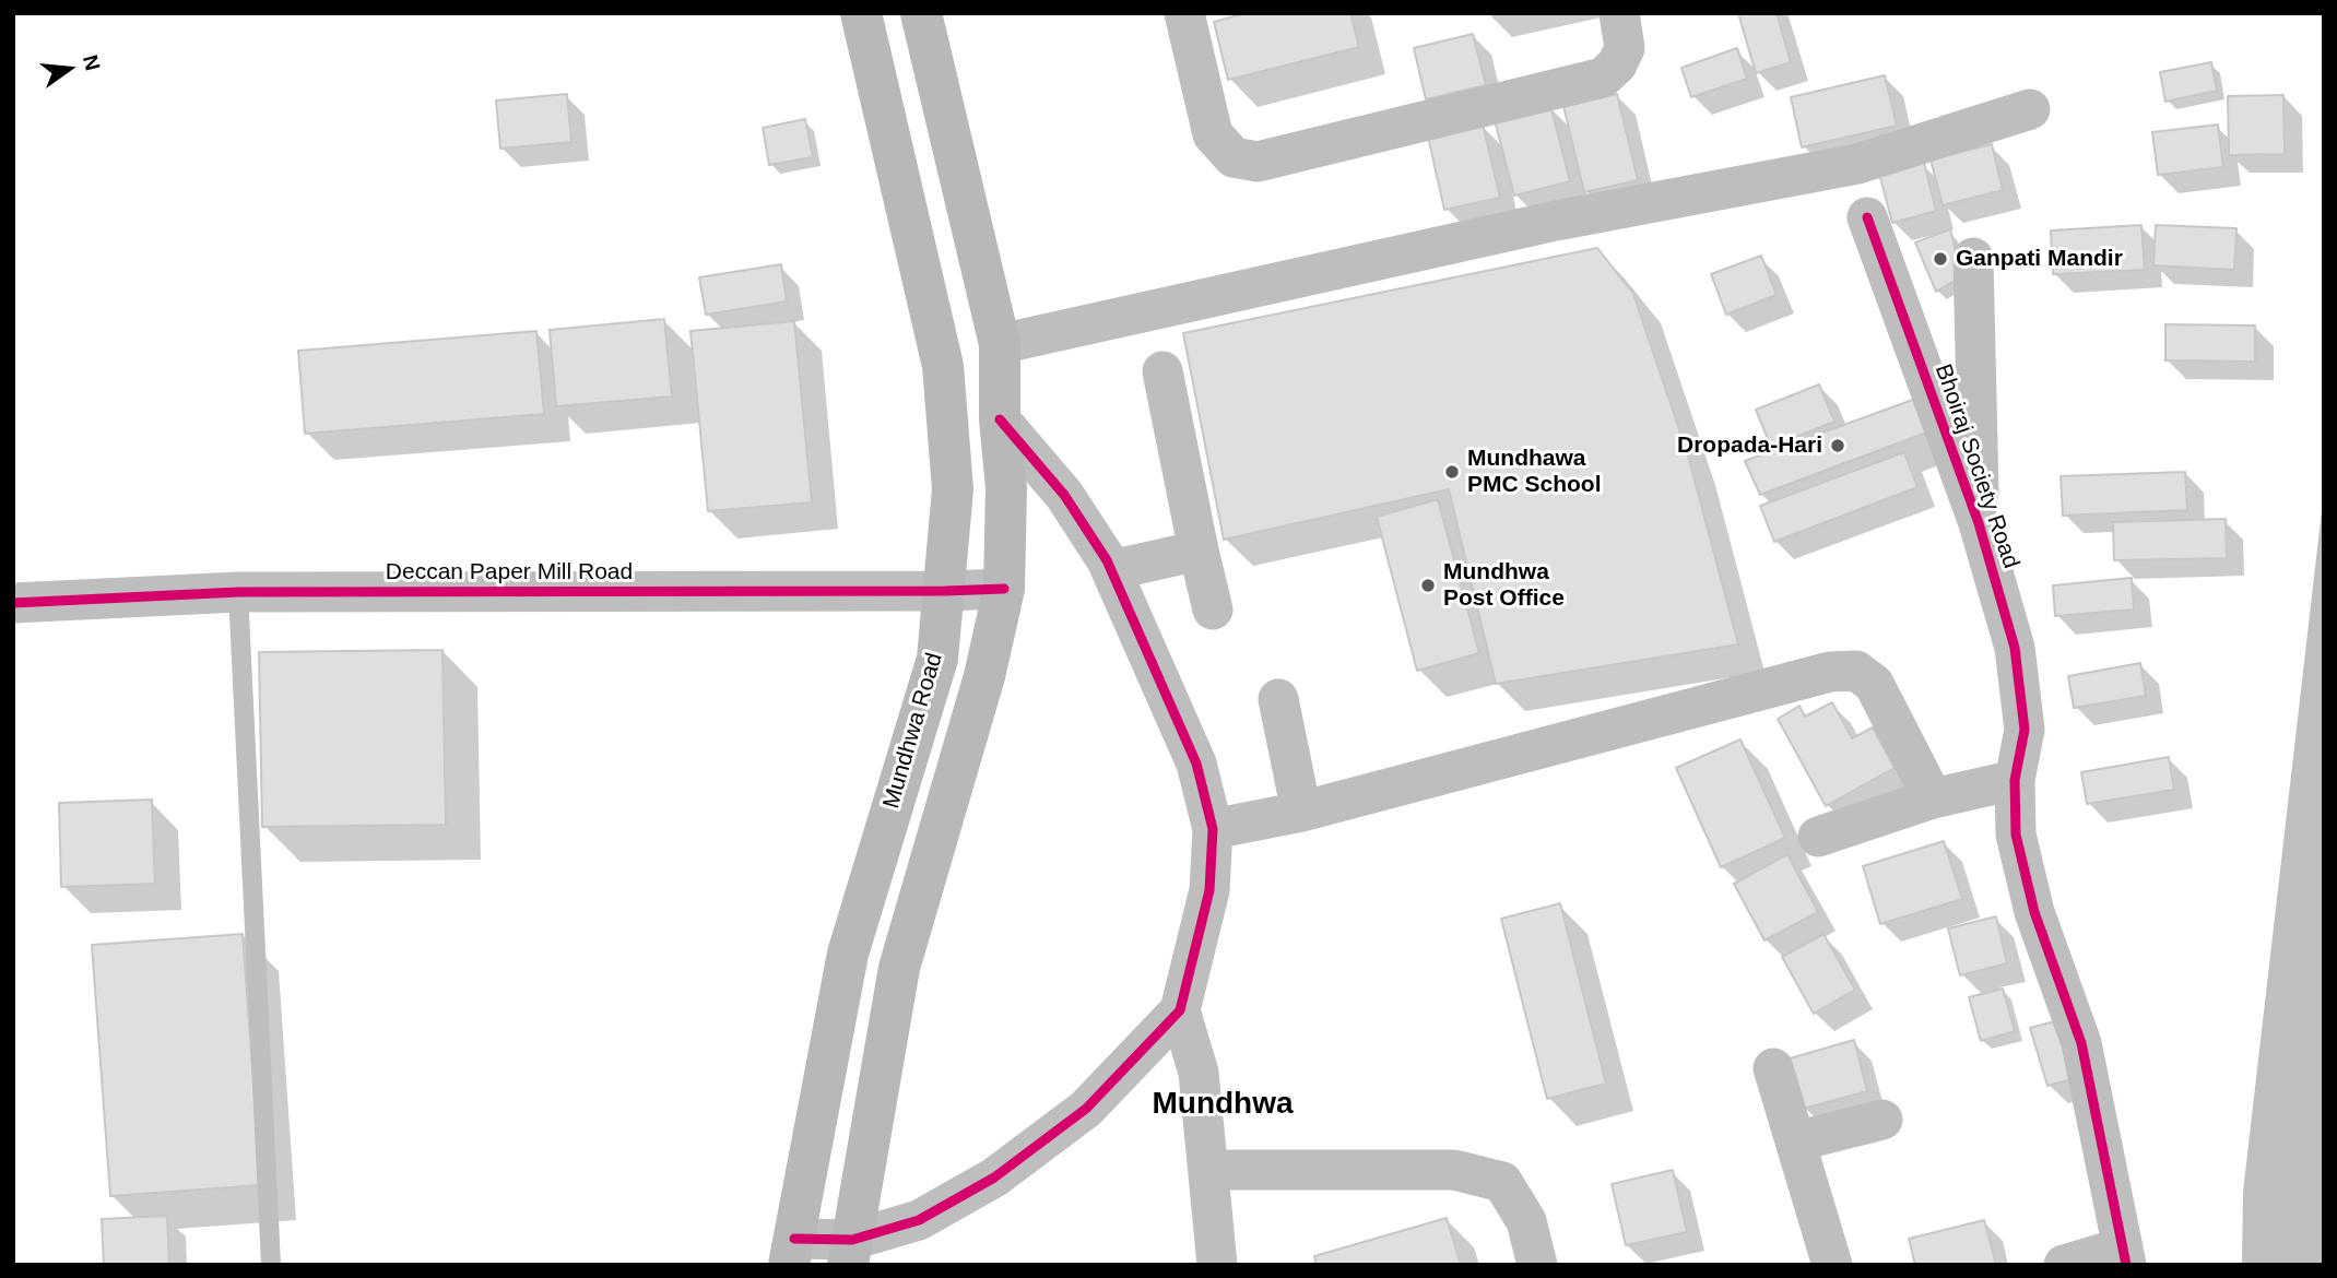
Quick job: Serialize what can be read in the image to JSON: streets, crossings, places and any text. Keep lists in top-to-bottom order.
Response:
{
  "streets": {
    "main road": ["Mundhwa Road"],
    "street": ["Bhoiraj Society Road", "Deccan Paper Mill Road"]
  },
  "crossings": [
    ["Deccan Paper Mill Road", "Mundhwa Road"]
  ],
  "districts": ["Mundhwa"],
  "places": [
    "Ganpati Mandir",
    "Dropada-Hari",
    "Mundhawa PMC School",
    "Mundhwa Post Office"
  ],
  "north": "right"
}
